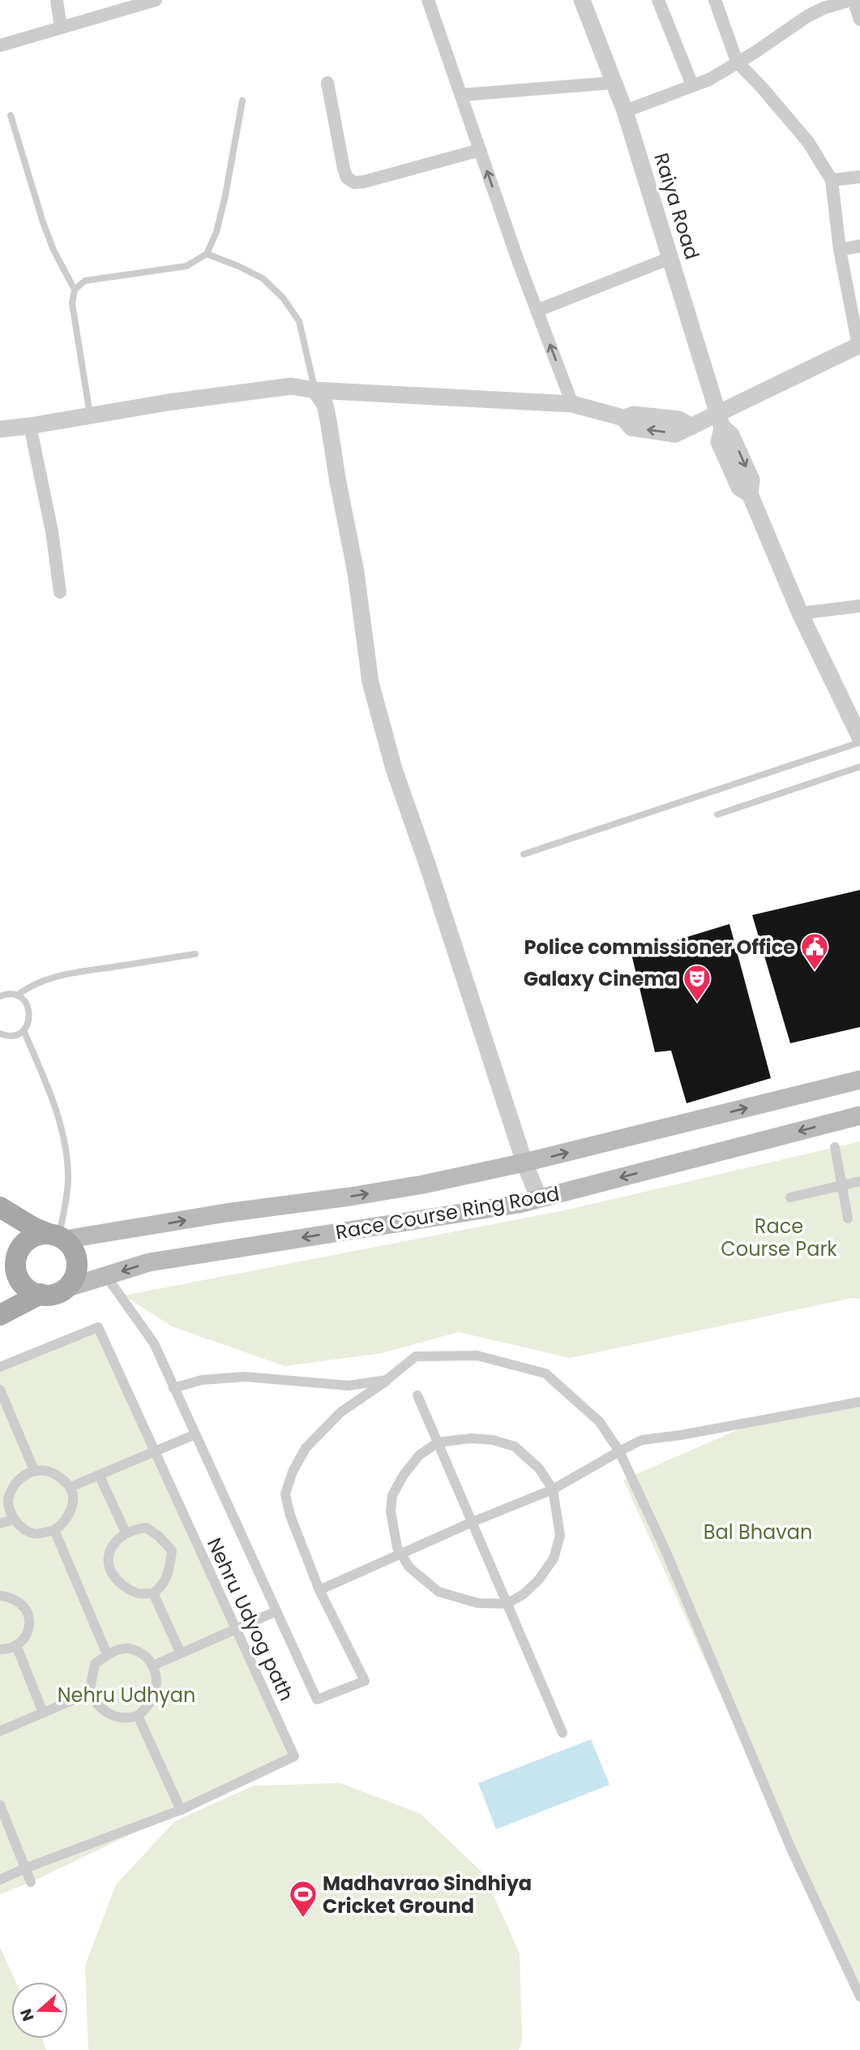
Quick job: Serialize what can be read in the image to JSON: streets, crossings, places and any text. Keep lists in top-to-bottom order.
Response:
{
  "streets": {
    "main road": ["Race Course Ring Road"],
    "street": ["Raiya Road", "Nehru Udyog path"]
  },
  "parks": ["Race Course Park", "Bal Bhavan", "Nehru Udhyan"],
  "places": {
    "public building": ["Police commissioner Office"],
    "theatre": ["Galaxy Cinema"],
    "sports": ["Madhavrao Sindhiya Cricket Ground"]
  },
  "north": "left"
}
